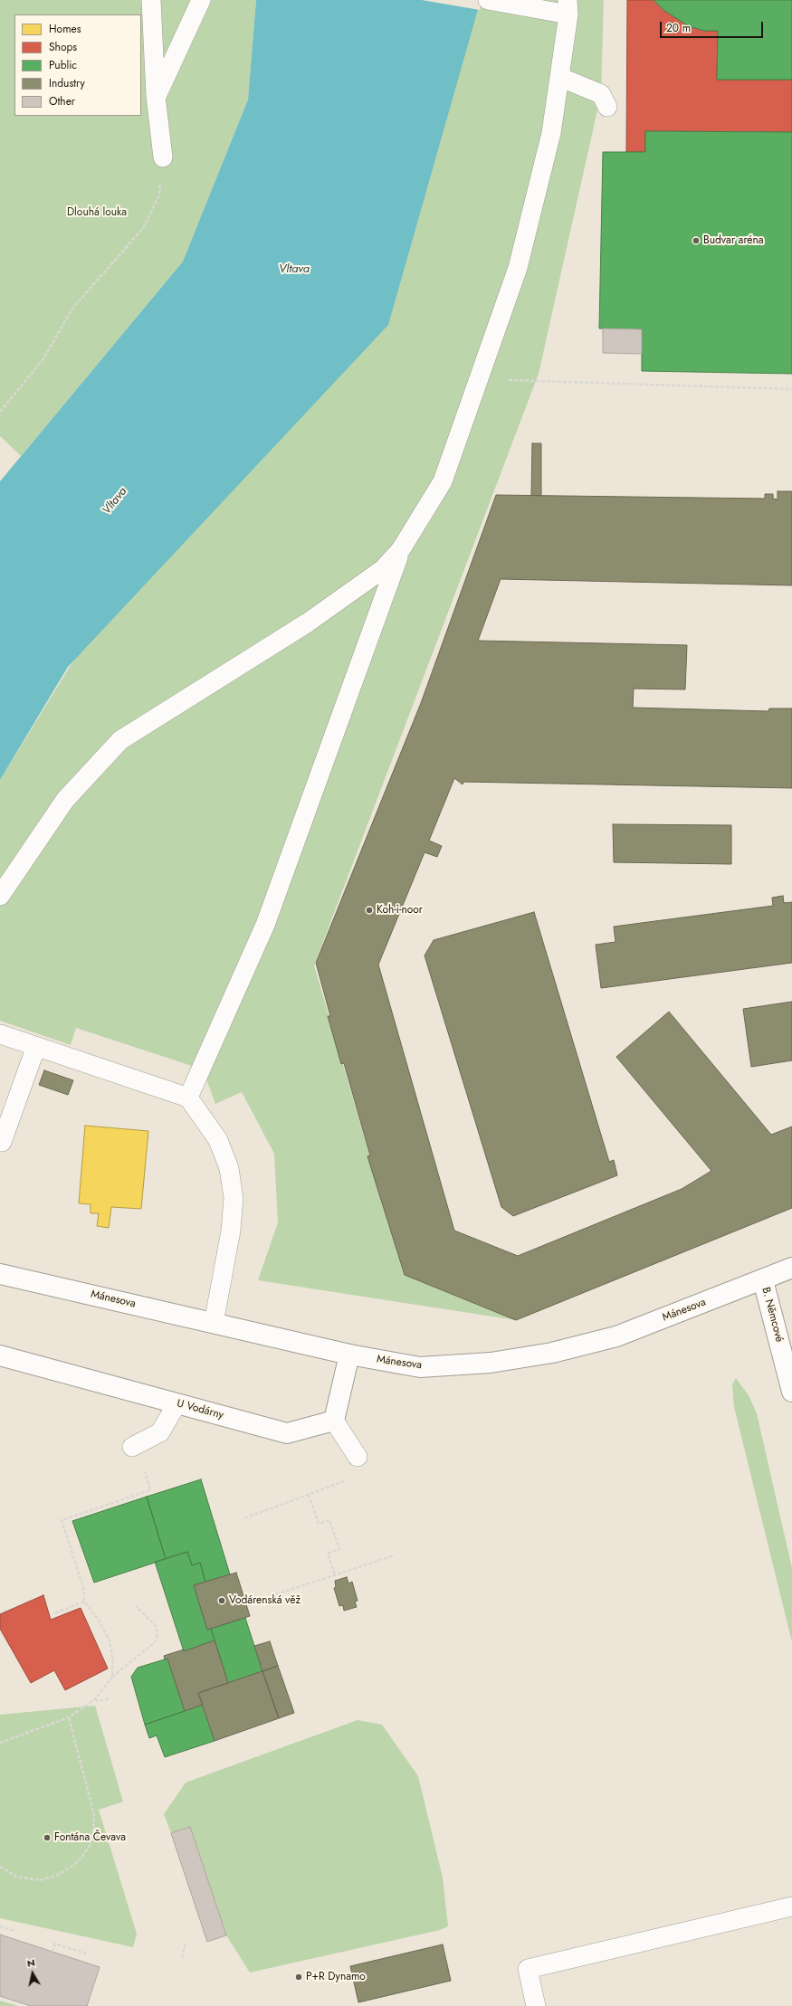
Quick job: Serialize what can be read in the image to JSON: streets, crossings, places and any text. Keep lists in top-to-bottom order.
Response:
{
  "streets": {
    "main road": ["Mánesova", "B. Němcové", "U Vodárny"]
  },
  "crossings": [
    ["Mánesova", "B. Němcové"]
  ],
  "water": ["Vltava"],
  "parks": ["Dlouhá louka"],
  "places": [
    "Budvar aréna",
    "Koh-i-noor",
    "Vodárenská věž",
    "Fontána Čevava",
    "P+R Dynamo"
  ],
  "legend": [
    "Homes",
    "Shops",
    "Public",
    "Industry",
    "Other"
  ],
  "scale_bar": "20 m",
  "north": "top"
}
